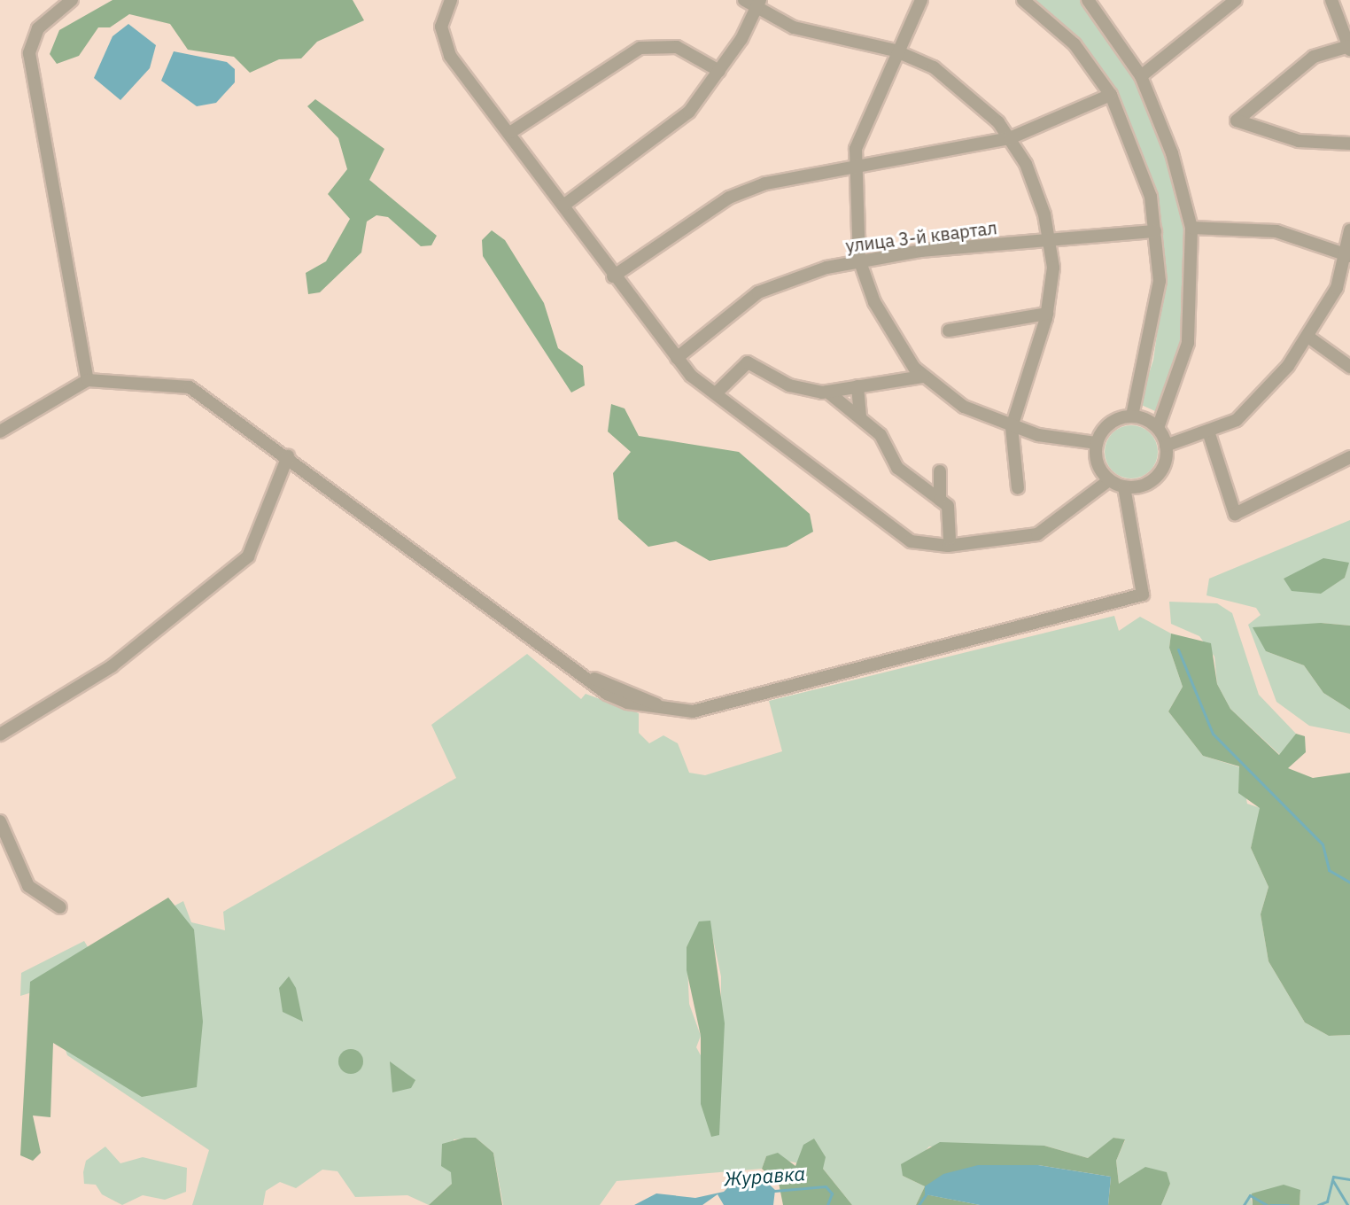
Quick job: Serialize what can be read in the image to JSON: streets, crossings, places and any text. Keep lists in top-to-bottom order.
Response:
{
  "streets": {
    "street": ["улица 3-й квартал"]
  },
  "water": ["Журавка"]
}
